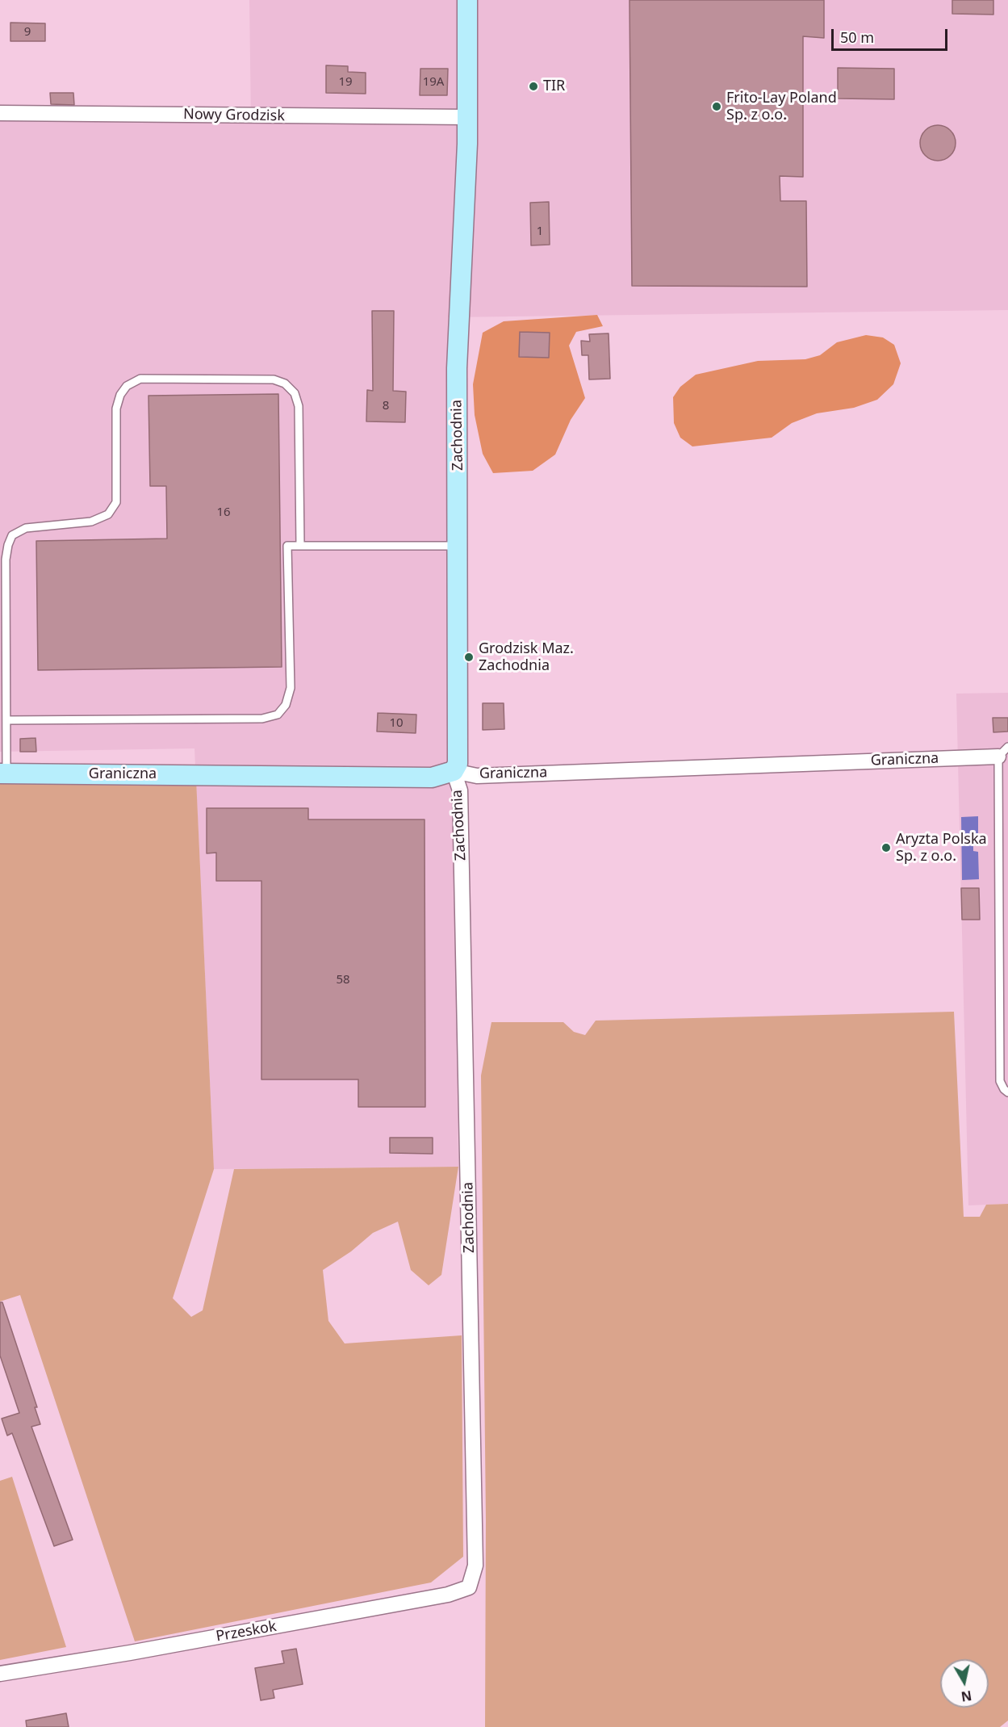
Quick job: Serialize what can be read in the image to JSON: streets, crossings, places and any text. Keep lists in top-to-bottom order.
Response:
{
  "streets": {
    "street": [
      "Nowy Grodzisk",
      "Zachodnia",
      "Graniczna",
      "Przeskok"
    ]
  },
  "crossings": [
    ["Nowy Grodzisk", "Zachodnia"],
    ["Zachodnia", "Graniczna"],
    ["Zachodnia", "Przeskok"]
  ],
  "places": [
    "TIR",
    "Frito-Lay Poland Sp. z o.o.",
    "Grodzisk Maz. Zachodnia",
    "Aryzta Polska Sp. z o.o."
  ],
  "house_numbers": [
    "9",
    "19",
    "19A",
    "1",
    "8",
    "16",
    "10",
    "58"
  ],
  "scale_bar": "50 m",
  "north": "bottom"
}
